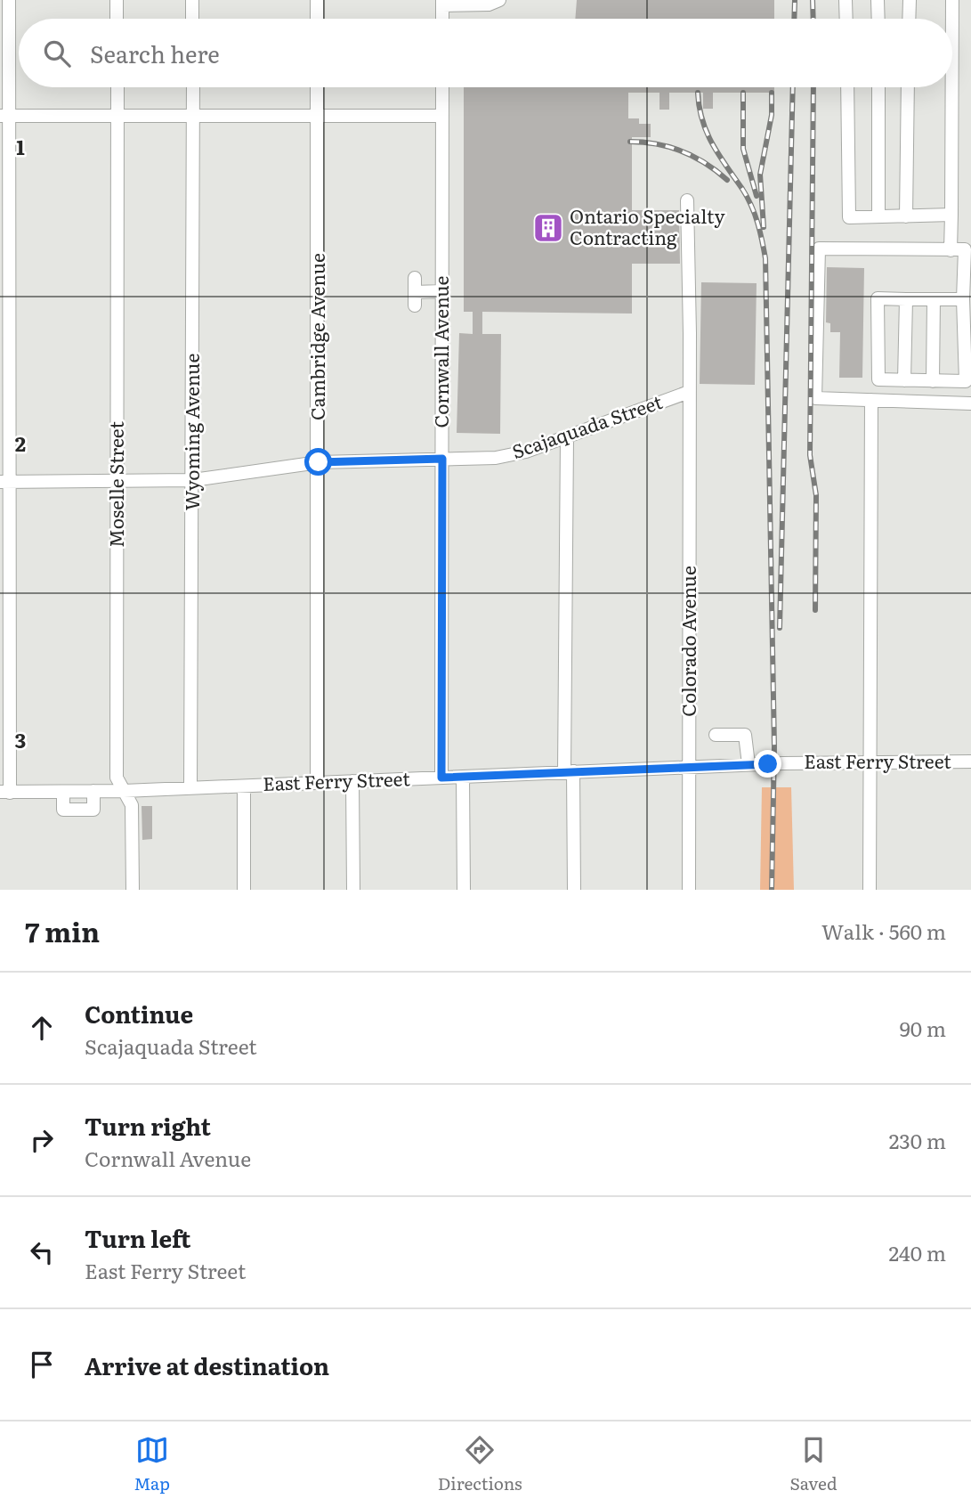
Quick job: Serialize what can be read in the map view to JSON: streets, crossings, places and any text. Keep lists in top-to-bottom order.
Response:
{
  "streets": {
    "street": [
      "Cambridge Avenue",
      "Cornwall Avenue",
      "Scajaquada Street",
      "Wyoming Avenue",
      "Moselle Street",
      "Colorado Avenue",
      "East Ferry Street"
    ]
  },
  "crossings": [
    ["Cambridge Avenue", "Scajaquada Street"],
    ["Cambridge Avenue", "East Ferry Street"],
    ["Cornwall Avenue", "Scajaquada Street"],
    ["Cornwall Avenue", "East Ferry Street"],
    ["Scajaquada Street", "Wyoming Avenue"],
    ["Scajaquada Street", "Moselle Street"],
    ["Scajaquada Street", "Colorado Avenue"],
    ["Wyoming Avenue", "East Ferry Street"],
    ["Moselle Street", "East Ferry Street"],
    ["Colorado Avenue", "East Ferry Street"]
  ],
  "places": {
    "building": ["Ontario Specialty Contracting"]
  },
  "page": {
    "search": "Search here",
    "heading": ["7 min", "Walk · 560 m"],
    "list": [
      ["Continue", "Scajaquada Street", "90 m"],
      ["Turn right", "Cornwall Avenue", "230 m"],
      ["Turn left", "East Ferry Street", "240 m"],
      "Arrive at destination"
    ],
    "nav": ["Map", "Directions", "Saved"]
  },
  "grid": {
    "rows": ["1", "2", "3"]
  }
}
